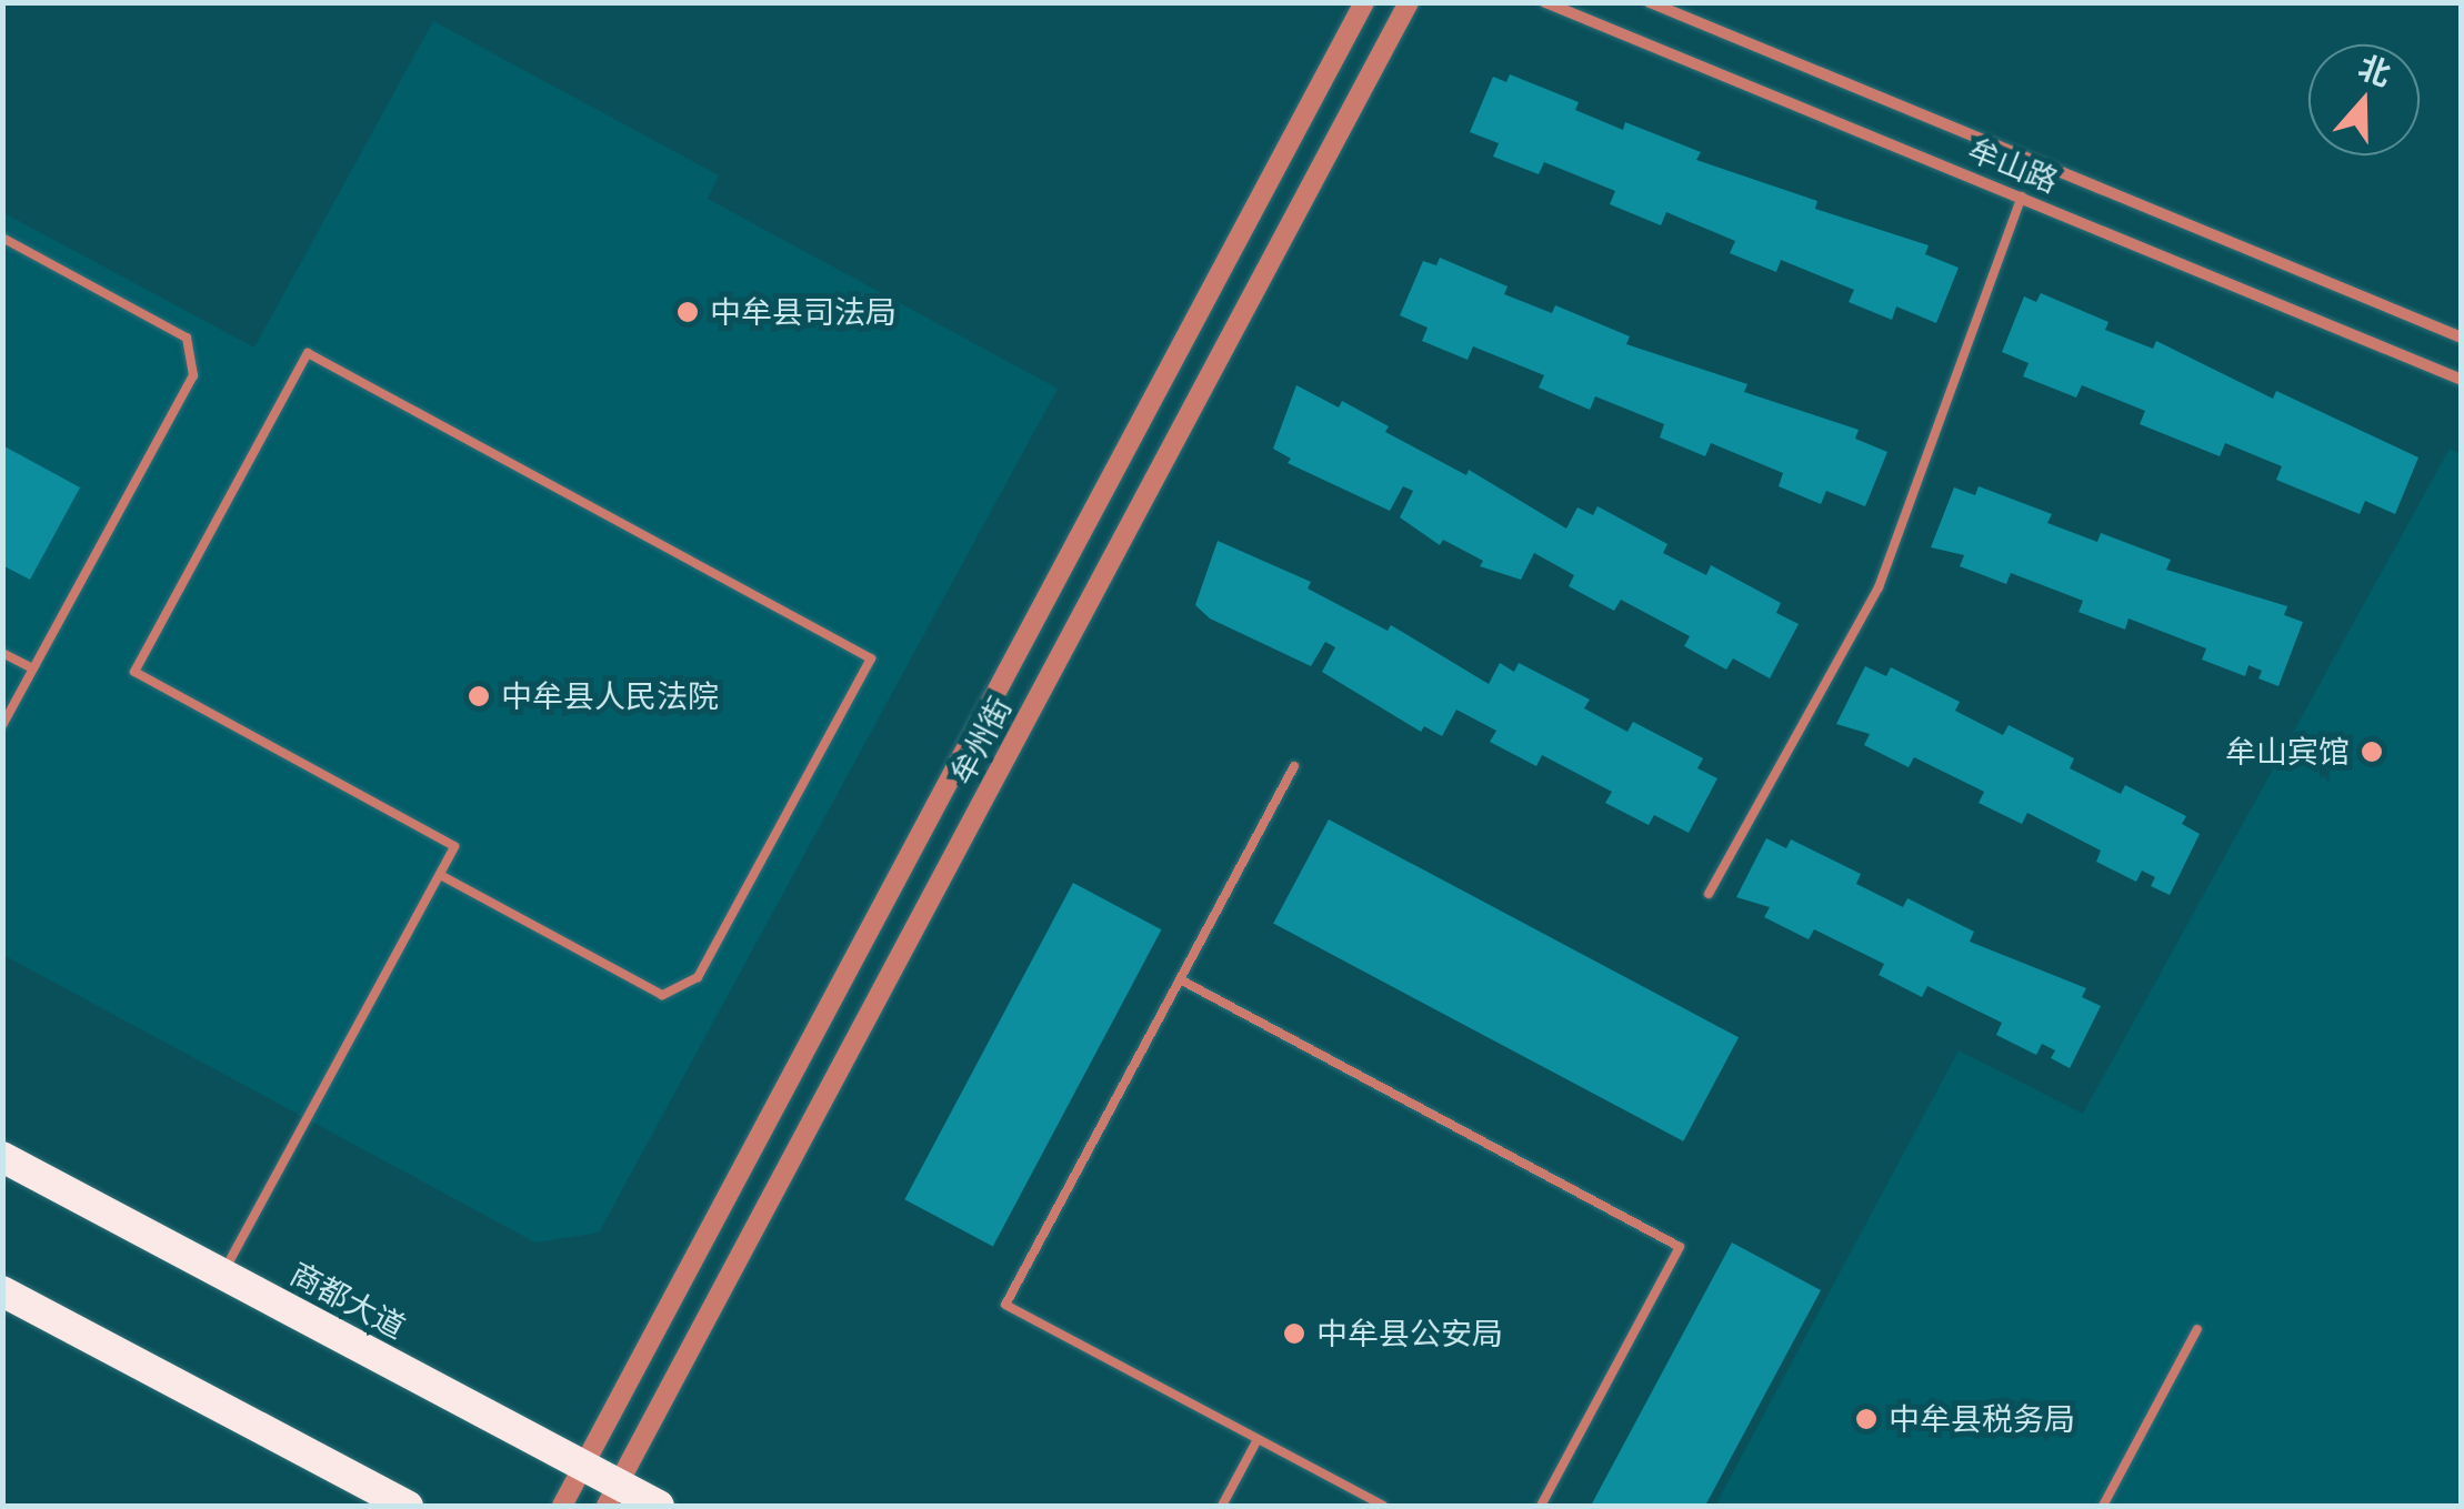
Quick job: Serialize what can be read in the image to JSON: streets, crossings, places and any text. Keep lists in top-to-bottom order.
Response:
{
  "streets": {
    "highway": ["商都大道"],
    "street": ["牟山路", "牟州街"]
  },
  "crossings": [
    ["牟州街", "商都大道"]
  ],
  "places": [
    "中牟县司法局",
    "中牟县人民法院",
    "牟山宾馆",
    "中牟县公安局",
    "中牟县税务局"
  ],
  "north": "top"
}
